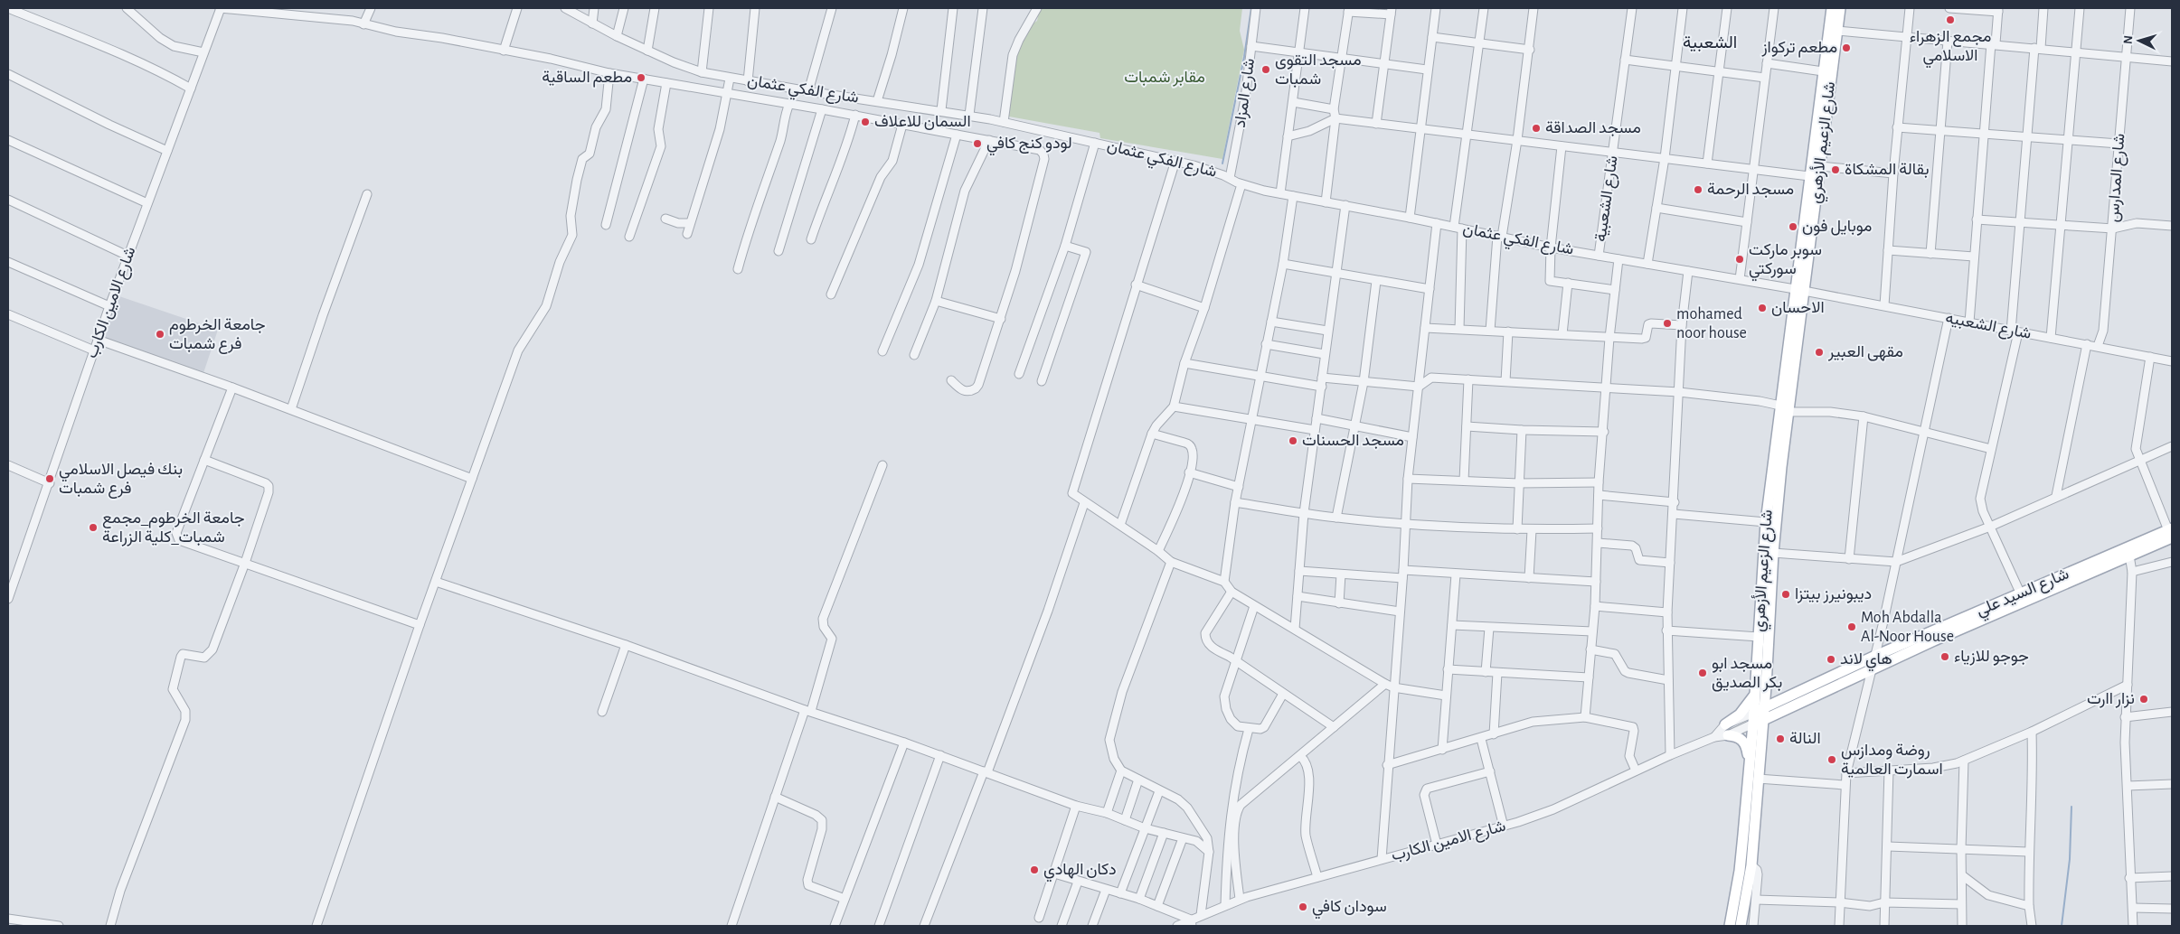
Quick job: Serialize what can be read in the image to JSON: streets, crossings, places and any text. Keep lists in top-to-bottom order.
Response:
{
  "streets": {
    "main road": ["شارع الزعيم الأزهري", "شارع السيد علي"],
    "street": [
      "شارع الفكي عثمان",
      "شارع المزاد",
      "شارع المدارس",
      "شارع الشعبية",
      "شارع الامين الكارب",
      "شارع الشعبيه"
    ]
  },
  "crossings": [
    ["شارع الفكي عثمان", "شارع المزاد"],
    ["شارع الفكي عثمان", "شارع الزعيم الأزهري"],
    ["شارع الفكي عثمان", "شارع الشعبية"],
    ["شارع الفكي عثمان", "شارع الشعبيه"],
    ["شارع الزعيم الأزهري", "شارع الامين الكارب"],
    ["شارع الزعيم الأزهري", "شارع الشعبيه"],
    ["شارع الزعيم الأزهري", "شارع السيد علي"],
    ["شارع المدارس", "شارع الشعبيه"],
    ["شارع الامين الكارب", "شارع السيد علي"]
  ],
  "districts": ["الشعبية"],
  "parks": ["مقابر شمبات"],
  "places": [
    "مجمع الزهراء الاسلامي",
    "مطعم تركواز",
    "مسجد التقوى شمبات",
    "مطعم الساقية",
    "السمان للاعلاف",
    "مسجد الصداقة",
    "لودو كنج كافي",
    "بقالة المشكاة",
    "مسجد الرحمة",
    "موبايل فون",
    "سوبر ماركت سوركتي",
    "الاحسان",
    "mohamed noor house",
    "جامعة الخرطوم فرع شمبات",
    "مقهى العبير",
    "مسجد الحسنات",
    "بنك فيصل الاسلامي فرع شمبات",
    "جامعة الخرطوم_مجمع شمبات_كلية الزراعة",
    "ديبونيرز بيتزا",
    "Moh Abdalla Al-Noor House",
    "جوجو للازياء",
    "هاي لاند",
    "مسجد ابو بكر الصديق",
    "نزار اارت",
    "النالة",
    "روضة ومدازس اسمارت العالمية",
    "دكان الهادي",
    "سودان كافي"
  ],
  "north": "left"
}
